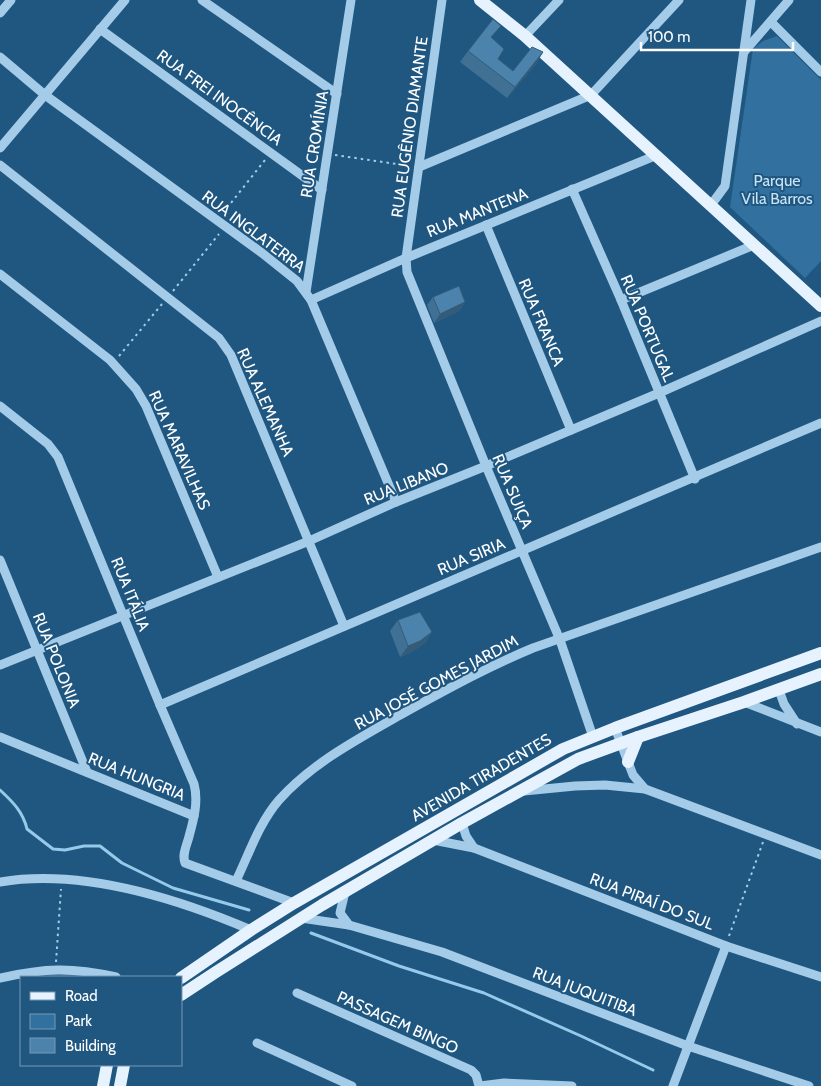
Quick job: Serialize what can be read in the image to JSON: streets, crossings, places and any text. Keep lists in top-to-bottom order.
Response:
{
  "streets": {
    "main road": ["AVENIDA TIRADENTES"],
    "street": [
      "RUA FREI INOCÊNCIA",
      "RUA EUGÊNIO DIAMANTE",
      "RUA CROMÍNIA",
      "RUA MANTENA",
      "RUA INGLATERRA",
      "RUA FRANCA",
      "RUA PORTUGAL",
      "RUA ALEMANHA",
      "RUA MARAVILHAS",
      "RUA LIBANO",
      "RUA SUIÇA",
      "RUA SIRIA",
      "RUA ITÁLIA",
      "RUA POLONIA",
      "RUA JOSÉ GOMES JARDIM",
      "RUA HUNGRIA",
      "RUA PIRAÍ DO SUL",
      "RUA JUQUITIBA",
      "PASSAGEM BINGO"
    ]
  },
  "crossings": [
    ["RUA FREI INOCÊNCIA", "RUA CROMÍNIA"],
    ["RUA EUGÊNIO DIAMANTE", "RUA MANTENA"],
    ["RUA EUGÊNIO DIAMANTE", "RUA SUIÇA"],
    ["RUA CROMÍNIA", "RUA MANTENA"],
    ["RUA CROMÍNIA", "RUA INGLATERRA"],
    ["RUA MANTENA", "RUA INGLATERRA"],
    ["RUA MANTENA", "RUA FRANCA"],
    ["RUA MANTENA", "RUA PORTUGAL"],
    ["RUA MANTENA", "RUA SUIÇA"],
    ["RUA INGLATERRA", "RUA LIBANO"],
    ["RUA FRANCA", "RUA LIBANO"],
    ["RUA PORTUGAL", "RUA LIBANO"],
    ["RUA PORTUGAL", "RUA SIRIA"],
    ["RUA ALEMANHA", "RUA LIBANO"],
    ["RUA ALEMANHA", "RUA SIRIA"],
    ["RUA MARAVILHAS", "RUA LIBANO"],
    ["RUA LIBANO", "RUA SUIÇA"],
    ["RUA LIBANO", "RUA ITÁLIA"],
    ["RUA LIBANO", "RUA POLONIA"],
    ["RUA SUIÇA", "RUA SIRIA"],
    ["RUA SUIÇA", "RUA JOSÉ GOMES JARDIM"],
    ["RUA SUIÇA", "AVENIDA TIRADENTES"],
    ["RUA SIRIA", "RUA ITÁLIA"],
    ["RUA ITÁLIA", "RUA HUNGRIA"],
    ["RUA POLONIA", "RUA HUNGRIA"],
    ["RUA JOSÉ GOMES JARDIM", "RUA HUNGRIA"],
    ["AVENIDA TIRADENTES", "RUA PIRAÍ DO SUL"],
    ["AVENIDA TIRADENTES", "RUA JUQUITIBA"]
  ],
  "parks": ["Parque Vila Barros"],
  "legend": ["Road", "Park", "Building"],
  "scale_bar": "100 m"
}
